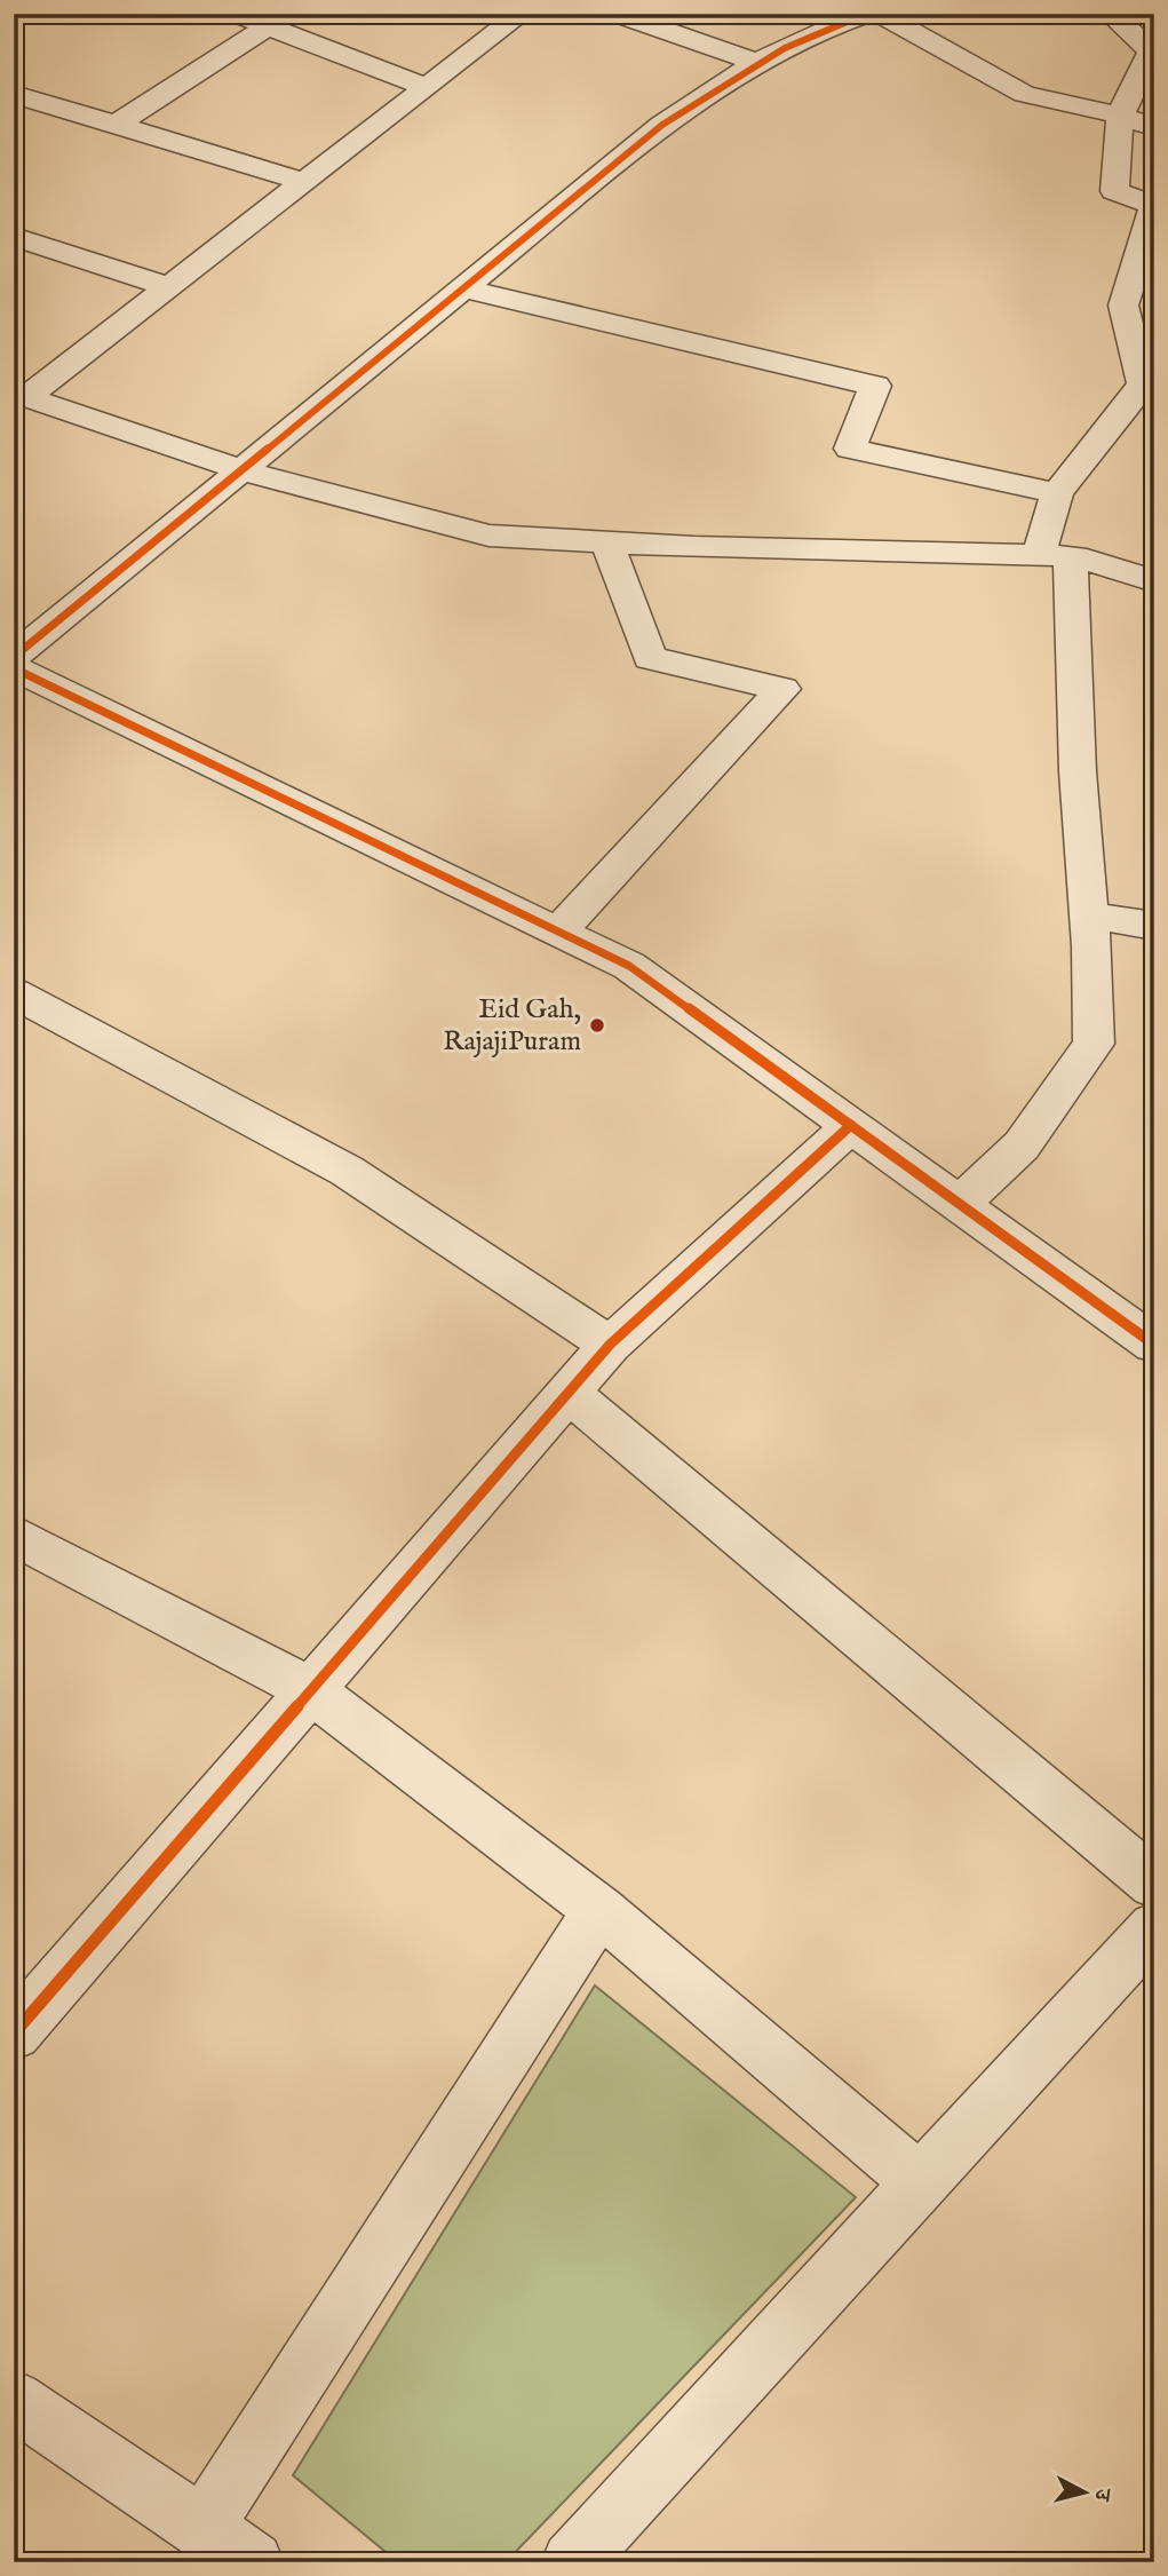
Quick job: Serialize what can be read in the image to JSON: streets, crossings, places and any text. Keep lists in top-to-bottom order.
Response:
{
  "places": ["Eid Gah, RajajiPuram"],
  "north": "right"
}
